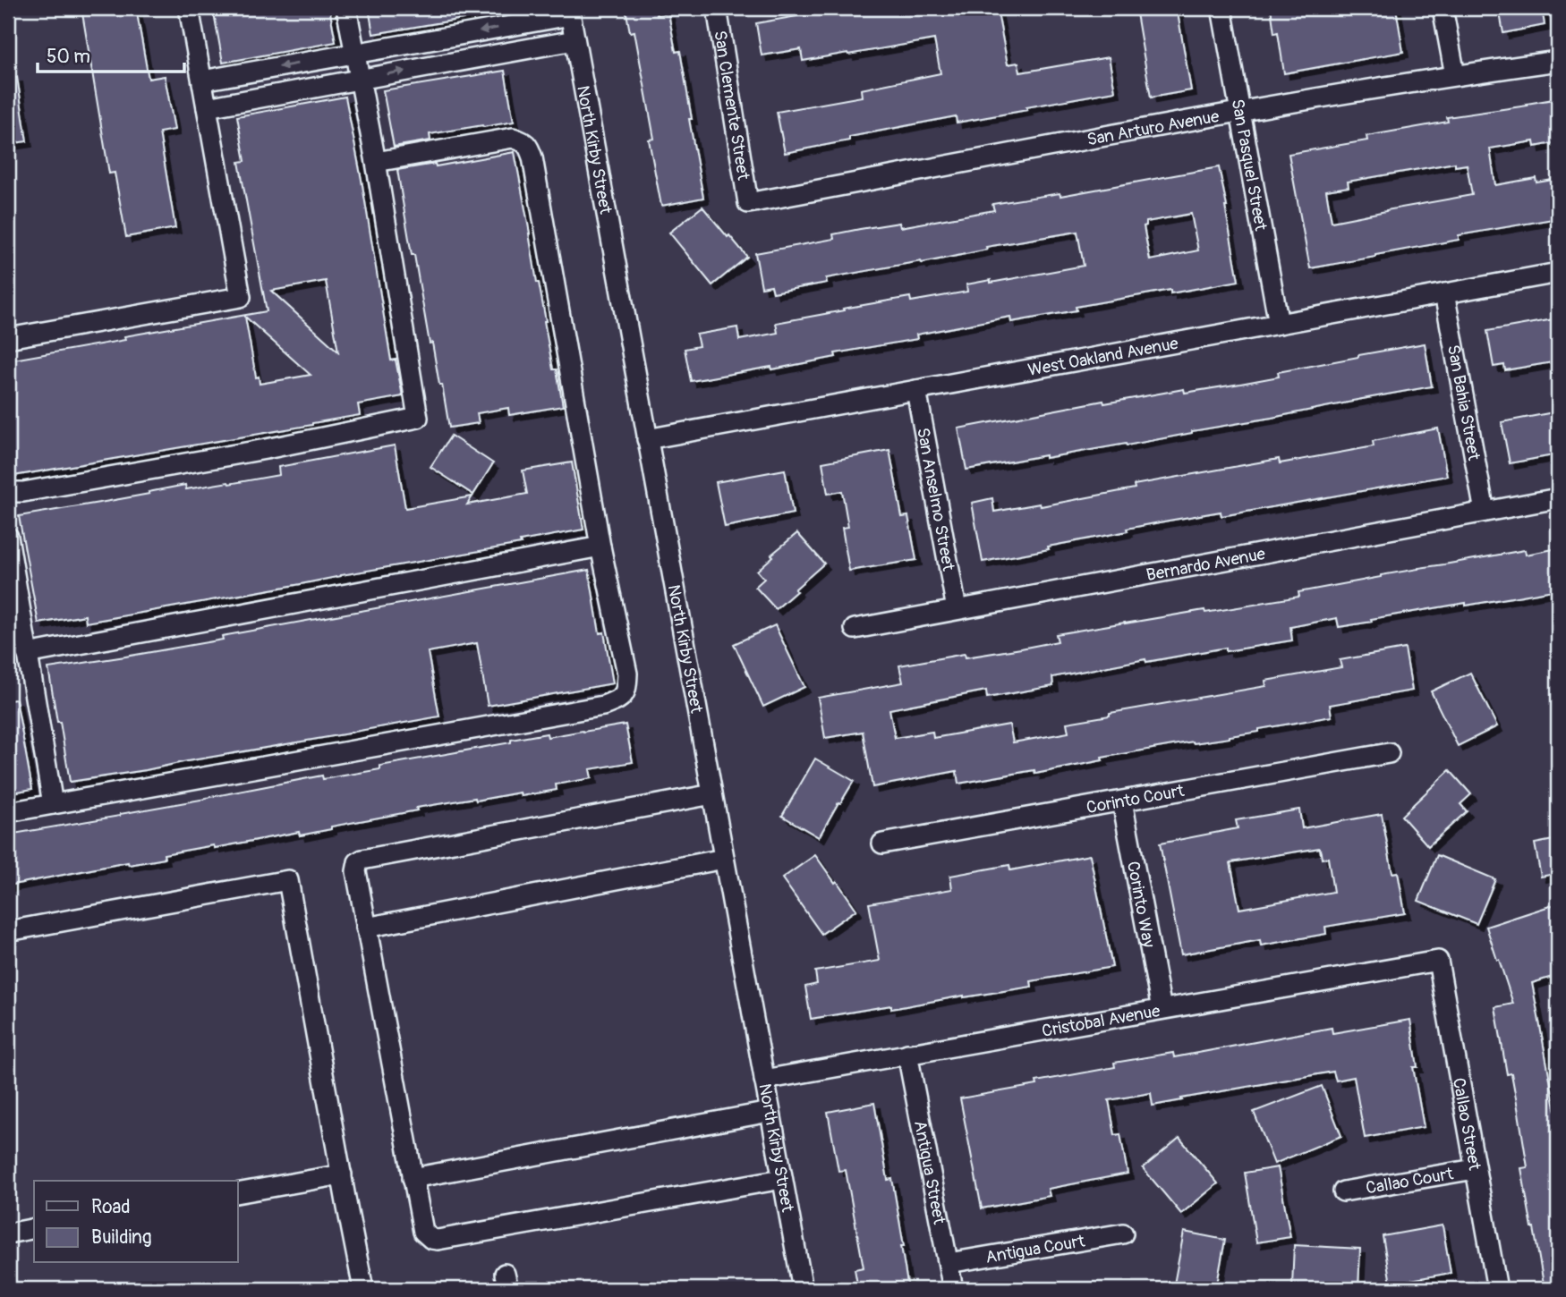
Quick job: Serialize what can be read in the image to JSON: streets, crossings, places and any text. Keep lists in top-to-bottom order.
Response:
{
  "streets": {
    "street": [
      "San Clemente Street",
      "San Arturo Avenue",
      "North Kirby Street",
      "San Pasquel Street",
      "West Oakland Avenue",
      "San Bahia Street",
      "San Anselmo Street",
      "Bernardo Avenue",
      "Corinto Court",
      "Corinto Way",
      "Cristobal Avenue",
      "Callao Street",
      "Antigua Street",
      "Callao Court",
      "Antigua Court"
    ]
  },
  "crossings": [
    ["San Clemente Street", "San Arturo Avenue"],
    ["San Arturo Avenue", "San Pasquel Street"],
    ["North Kirby Street", "West Oakland Avenue"],
    ["North Kirby Street", "Cristobal Avenue"],
    ["San Pasquel Street", "West Oakland Avenue"],
    ["West Oakland Avenue", "San Bahia Street"],
    ["West Oakland Avenue", "San Anselmo Street"],
    ["San Bahia Street", "Bernardo Avenue"],
    ["San Anselmo Street", "Bernardo Avenue"],
    ["Corinto Court", "Corinto Way"],
    ["Corinto Way", "Cristobal Avenue"],
    ["Cristobal Avenue", "Callao Street"],
    ["Cristobal Avenue", "Antigua Street"],
    ["Callao Street", "Callao Court"],
    ["Antigua Street", "Antigua Court"]
  ],
  "legend": ["Road", "Building"],
  "scale_bar": "50 m"
}
